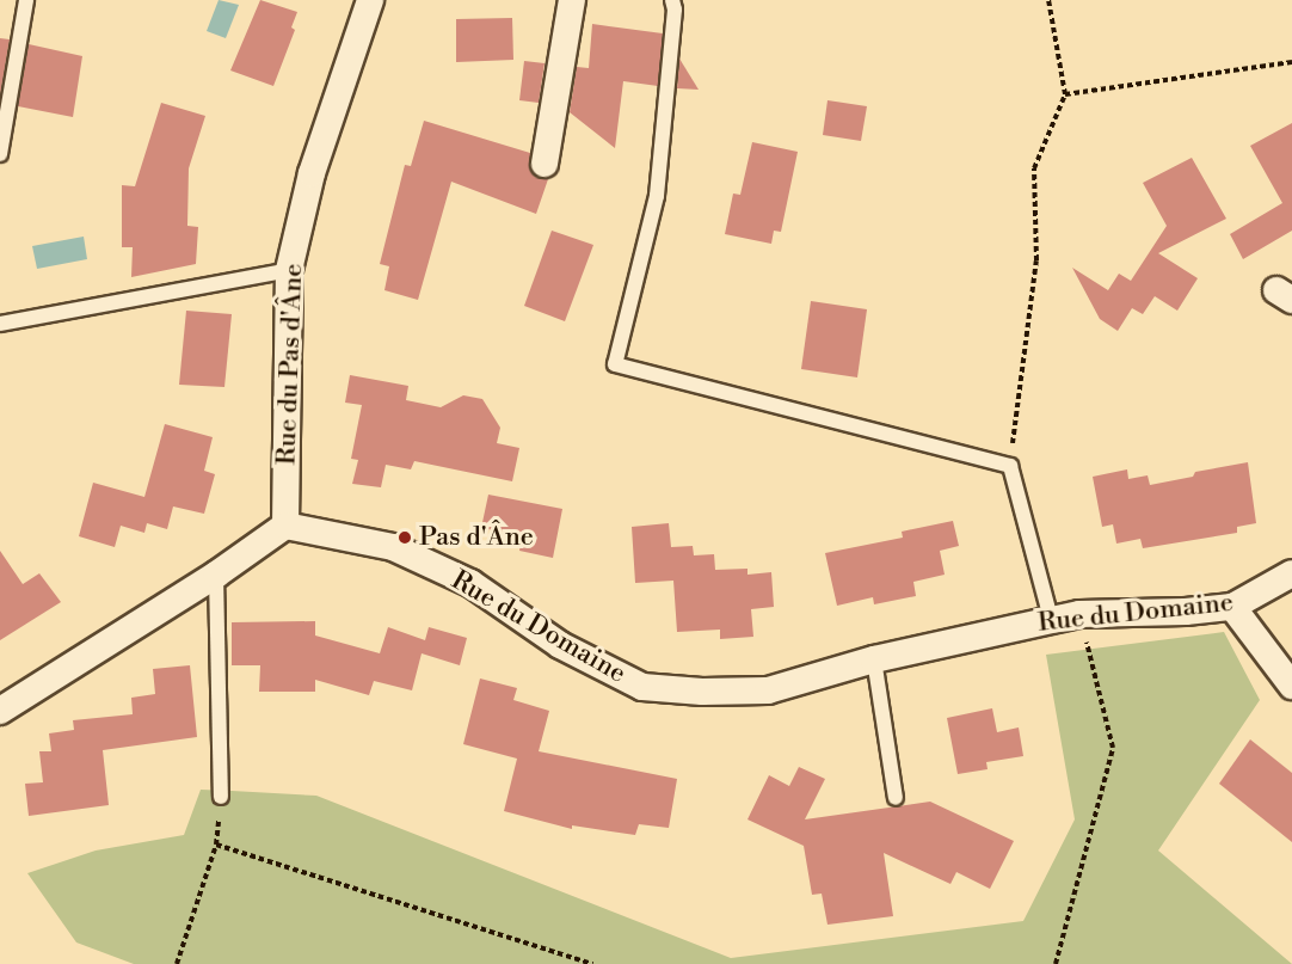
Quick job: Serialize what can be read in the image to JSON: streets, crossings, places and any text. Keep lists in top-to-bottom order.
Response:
{
  "streets": {
    "street": ["Rue du Pas d'Âne", "Rue du Domaine"]
  },
  "crossings": [
    ["Rue du Pas d'Âne", "Rue du Domaine"]
  ],
  "places": ["Pas d'Âne"]
}
